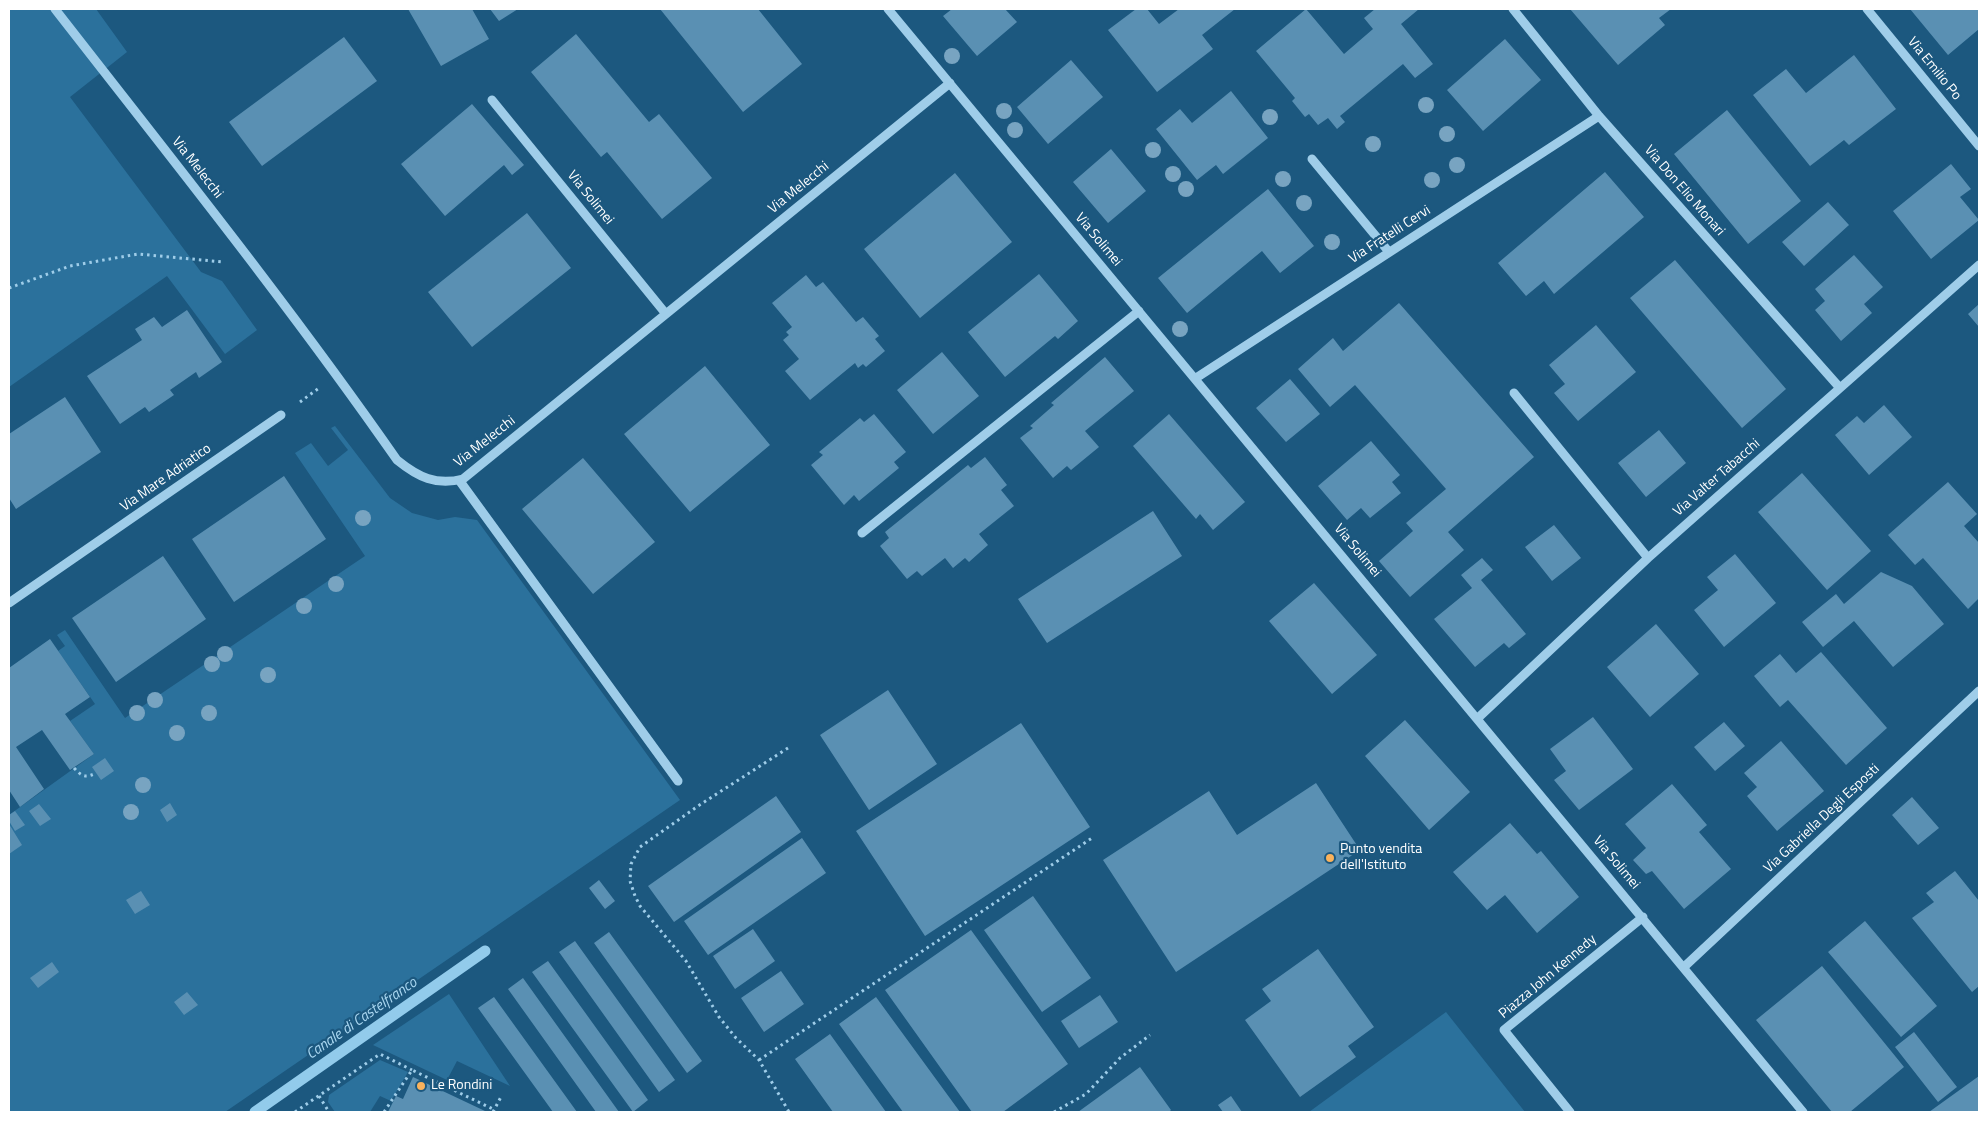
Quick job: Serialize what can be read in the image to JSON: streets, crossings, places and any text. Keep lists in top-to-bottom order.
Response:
{
  "streets": {
    "street": [
      "Via Emilio Po",
      "Via Melecchi",
      "Via Don Elio Monari",
      "Via Solimei",
      "Via Fratelli Cervi",
      "Via Mare Adriatico",
      "Via Valter Tabacchi",
      "Via Gabriella Degli Esposti",
      "Piazza John Kennedy"
    ]
  },
  "crossings": [
    ["Via Melecchi", "Via Solimei"],
    ["Via Don Elio Monari", "Via Fratelli Cervi"],
    ["Via Don Elio Monari", "Via Valter Tabacchi"],
    ["Via Solimei", "Via Fratelli Cervi"],
    ["Via Solimei", "Via Valter Tabacchi"],
    ["Via Solimei", "Via Gabriella Degli Esposti"],
    ["Via Solimei", "Piazza John Kennedy"]
  ],
  "water": ["Canale di Castelfranco"],
  "places": ["Punto vendita dell'Istituto", "Le Rondini"]
}
